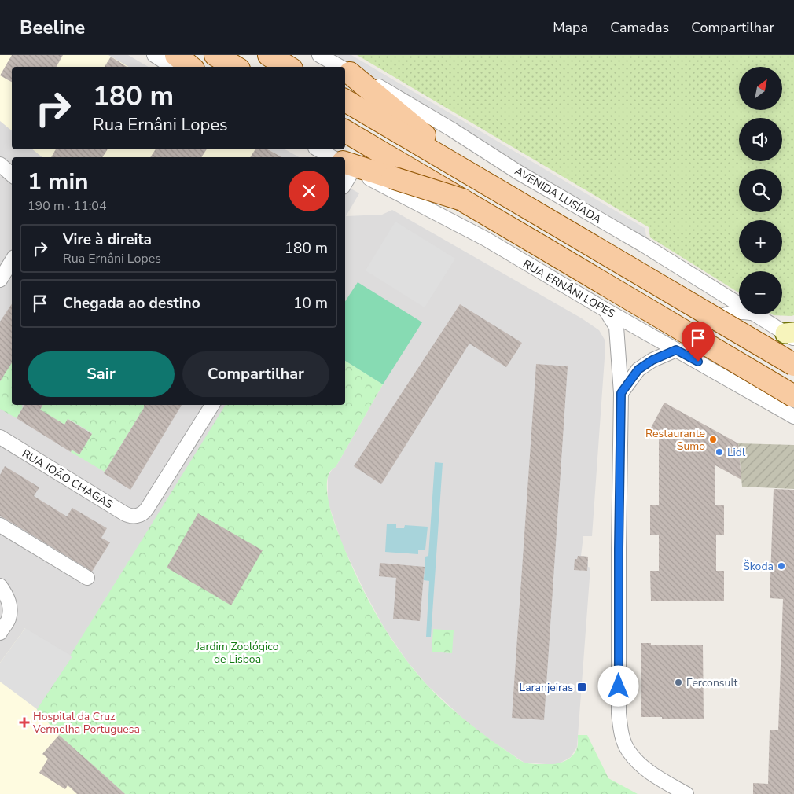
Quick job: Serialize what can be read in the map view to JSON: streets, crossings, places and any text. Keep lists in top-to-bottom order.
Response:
{
  "streets": {
    "street": ["AVENIDA LUSÍADA", "RUA ERNÂNI LOPES", "RUA JOÃO CHAGAS"]
  },
  "parks": ["Jardim Zoológico de Lisboa"],
  "places": {
    "other": [
      "Restaurante Sumo",
      "Lidl",
      "Škoda",
      "Ferconsult"
    ],
    "transit": ["Laranjeiras"],
    "health": ["Hospital da Cruz Vermelha Portuguesa"]
  },
  "north": "top right",
  "page": {
    "header": "Beeline",
    "nav": ["Mapa", "Camadas", "Compartilhar"],
    "map_buttons": ["+", "−"],
    "turn": ["180 m", "Rua Ernâni Lopes"],
    "heading": ["1 min", "190 m · 11:04"],
    "list": [
      {
        "name": "Vire à direita",
        "note": "Rua Ernâni Lopes",
        "value": "180 m"
      },
      {
        "name": "Chegada ao destino",
        "value": "10 m"
      }
    ],
    "buttons": ["Sair", "Compartilhar"]
  }
}
